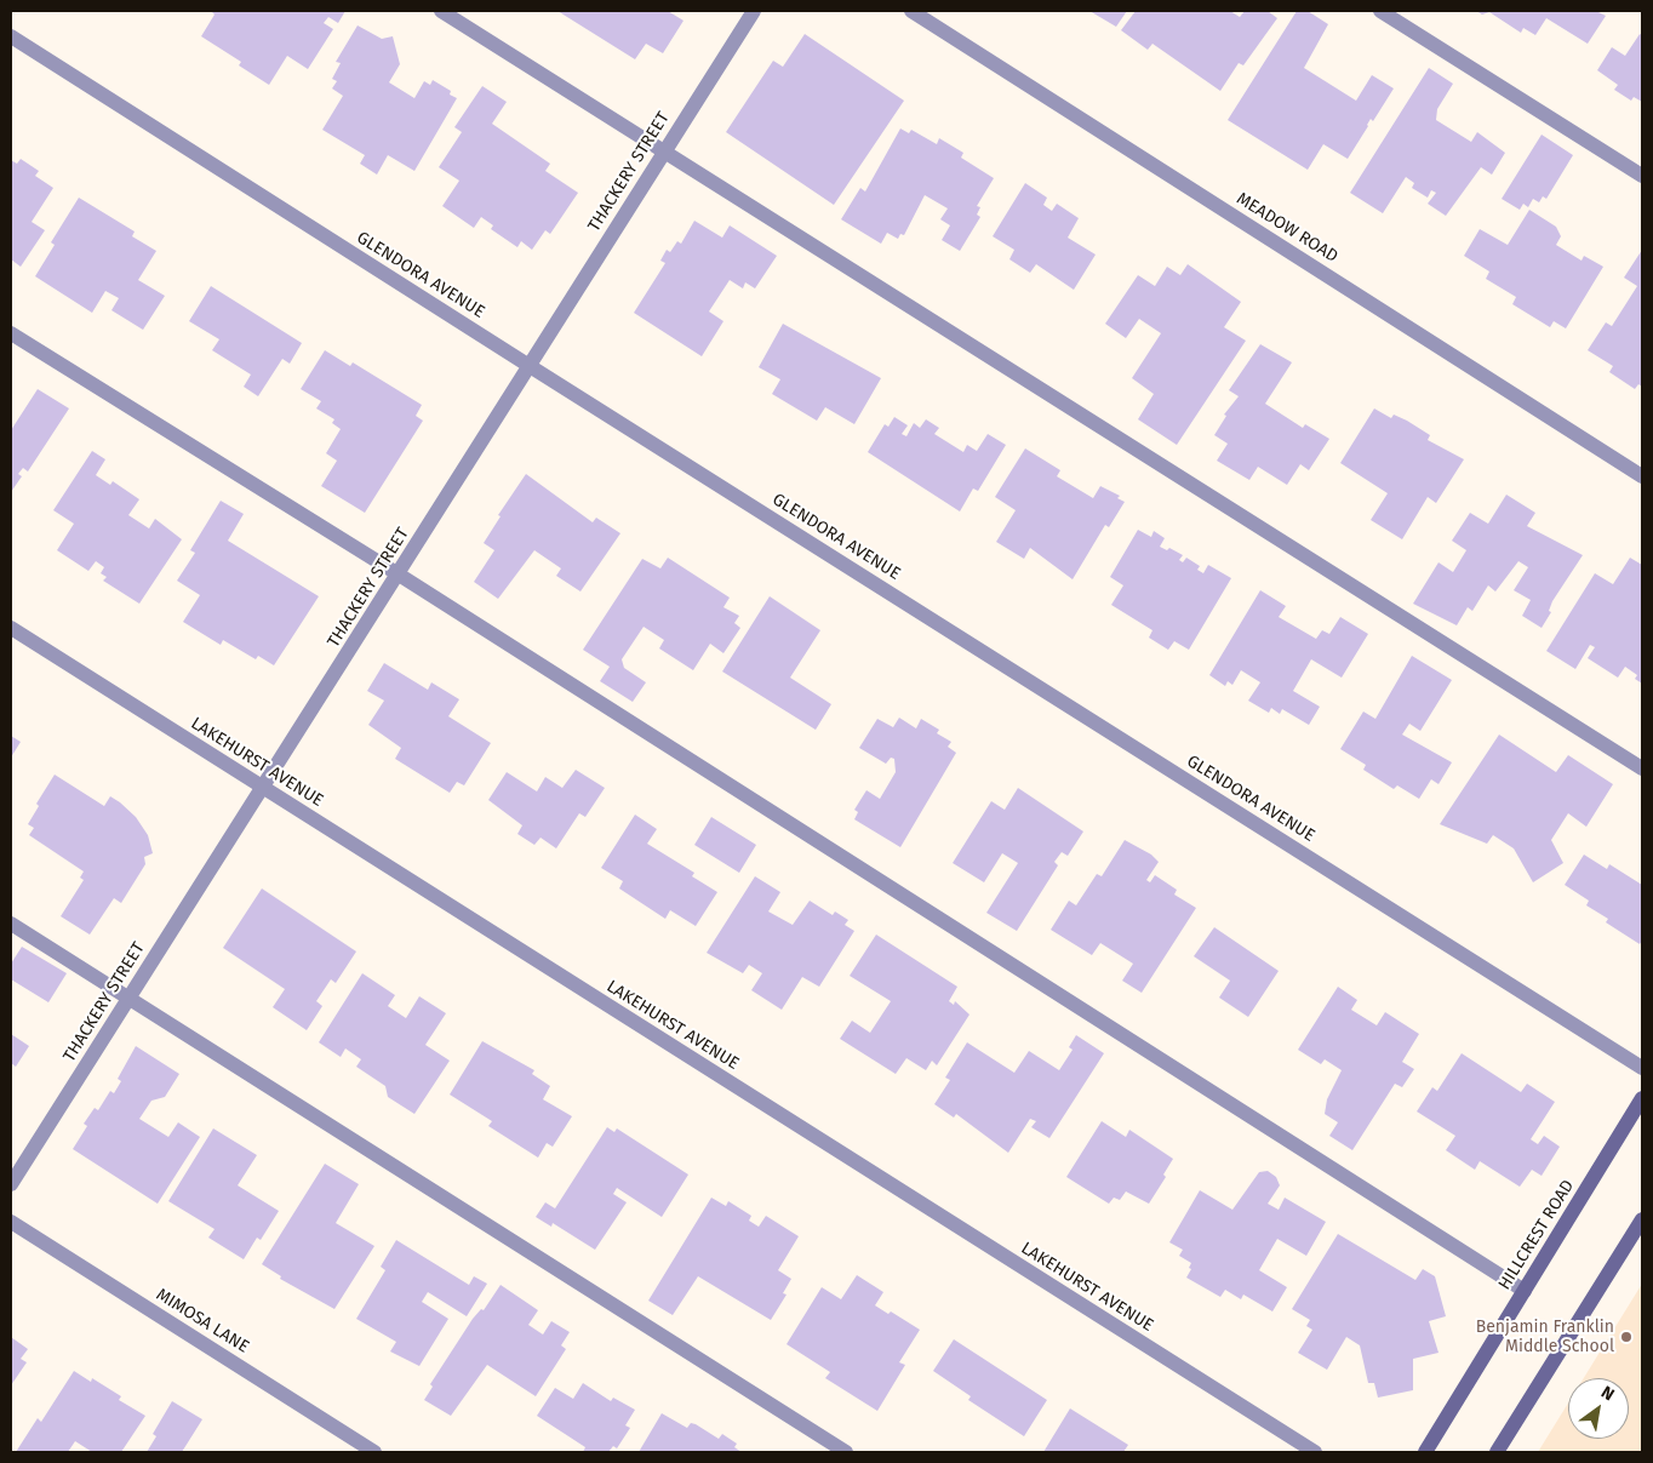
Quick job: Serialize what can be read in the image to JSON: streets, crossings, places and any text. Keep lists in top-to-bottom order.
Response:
{
  "streets": {
    "main road": ["HILLCREST ROAD"],
    "street": [
      "THACKERY STREET",
      "MEADOW ROAD",
      "GLENDORA AVENUE",
      "LAKEHURST AVENUE",
      "MIMOSA LANE"
    ]
  },
  "crossings": [
    ["THACKERY STREET", "GLENDORA AVENUE"],
    ["THACKERY STREET", "LAKEHURST AVENUE"]
  ],
  "places": ["Benjamin Franklin Middle School"],
  "north": "top right"
}
